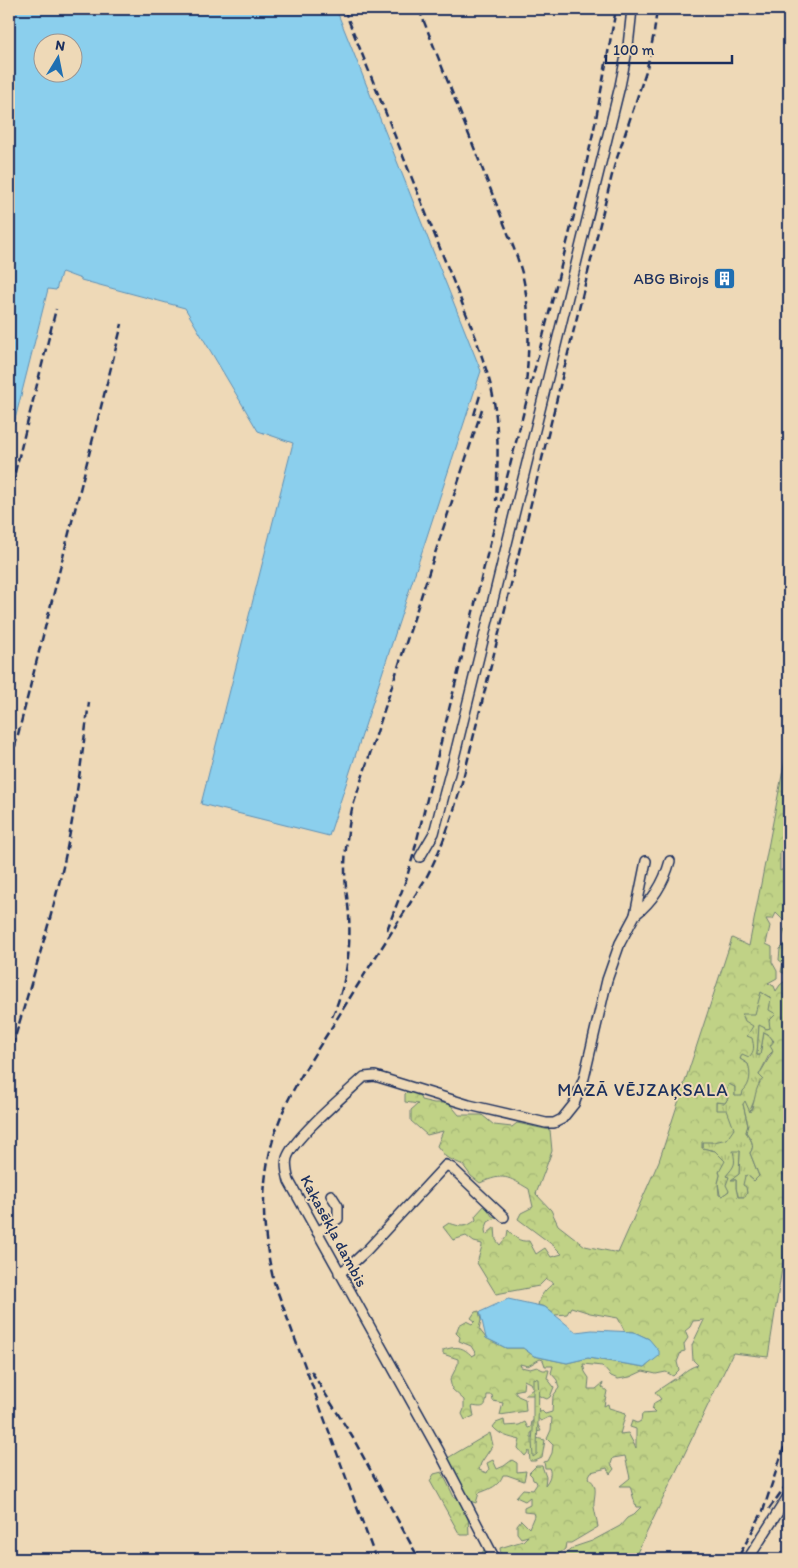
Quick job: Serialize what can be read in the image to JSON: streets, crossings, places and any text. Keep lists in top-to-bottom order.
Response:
{
  "streets": {
    "street": ["Kaķasēkļa dambis"]
  },
  "districts": ["MAZĀ VĒJZAĶSALA"],
  "places": {
    "building": ["ABG Birojs"]
  },
  "scale_bar": "100 m",
  "north": "top"
}
